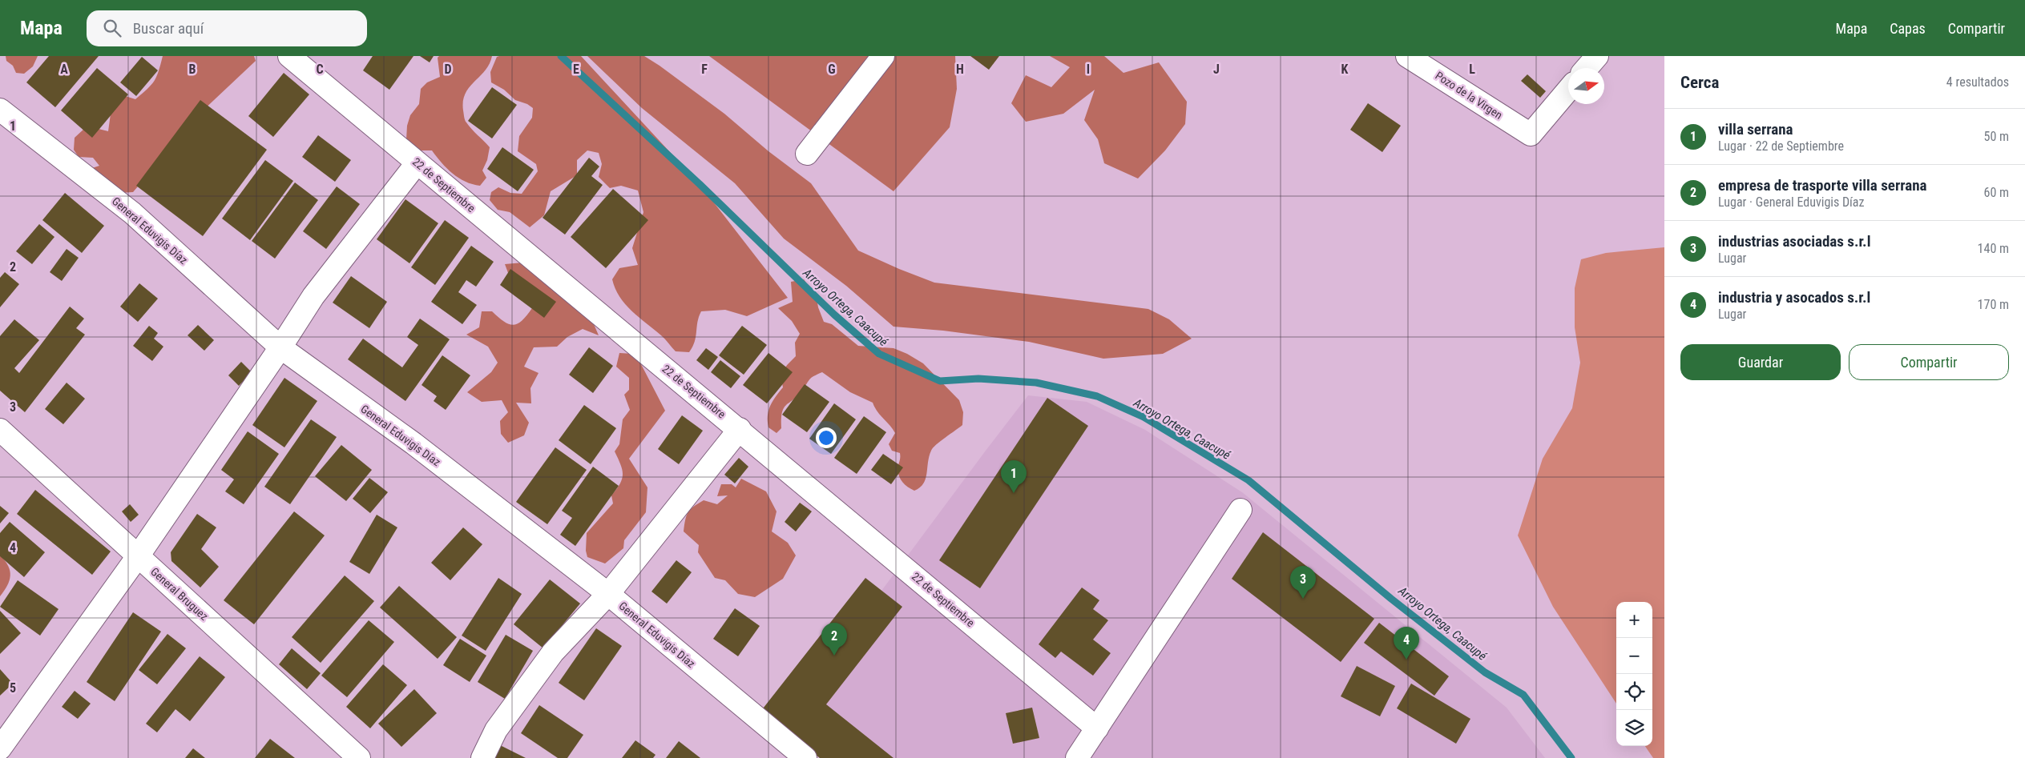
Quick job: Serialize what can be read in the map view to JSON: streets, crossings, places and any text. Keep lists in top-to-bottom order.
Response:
{
  "streets": {
    "street": [
      "Pozo de la Virgen",
      "22 de Septiembre",
      "General Eduvigis Díaz",
      "General Bruguez"
    ]
  },
  "water": ["Arroyo Ortega, Caacupé"],
  "north": "right",
  "page": {
    "header": "Mapa",
    "search": "Buscar aquí",
    "nav": ["Mapa", "Capas", "Compartir"],
    "heading": ["Cerca", "4 resultados"],
    "list": [
      {
        "mark": "1",
        "name": "villa serrana",
        "note": "Lugar · 22 de Septiembre",
        "value": "50 m"
      },
      {
        "mark": "2",
        "name": "empresa de trasporte villa serrana",
        "note": "Lugar · General Eduvigis Díaz",
        "value": "60 m"
      },
      {
        "mark": "3",
        "name": "industrias asociadas s.r.l",
        "note": "Lugar",
        "value": "140 m"
      },
      {
        "mark": "4",
        "name": "industria y asocados s.r.l",
        "note": "Lugar",
        "value": "170 m"
      }
    ],
    "buttons": ["Guardar", "Compartir"],
    "pins": [
      "1",
      "3",
      "2",
      "4"
    ],
    "map_buttons": ["+", "−"]
  },
  "grid": {
    "columns": [
      "A",
      "B",
      "C",
      "D",
      "E",
      "F",
      "G",
      "H",
      "I",
      "J",
      "K",
      "L"
    ],
    "rows": [
      "1",
      "2",
      "3",
      "4",
      "5"
    ]
  }
}
